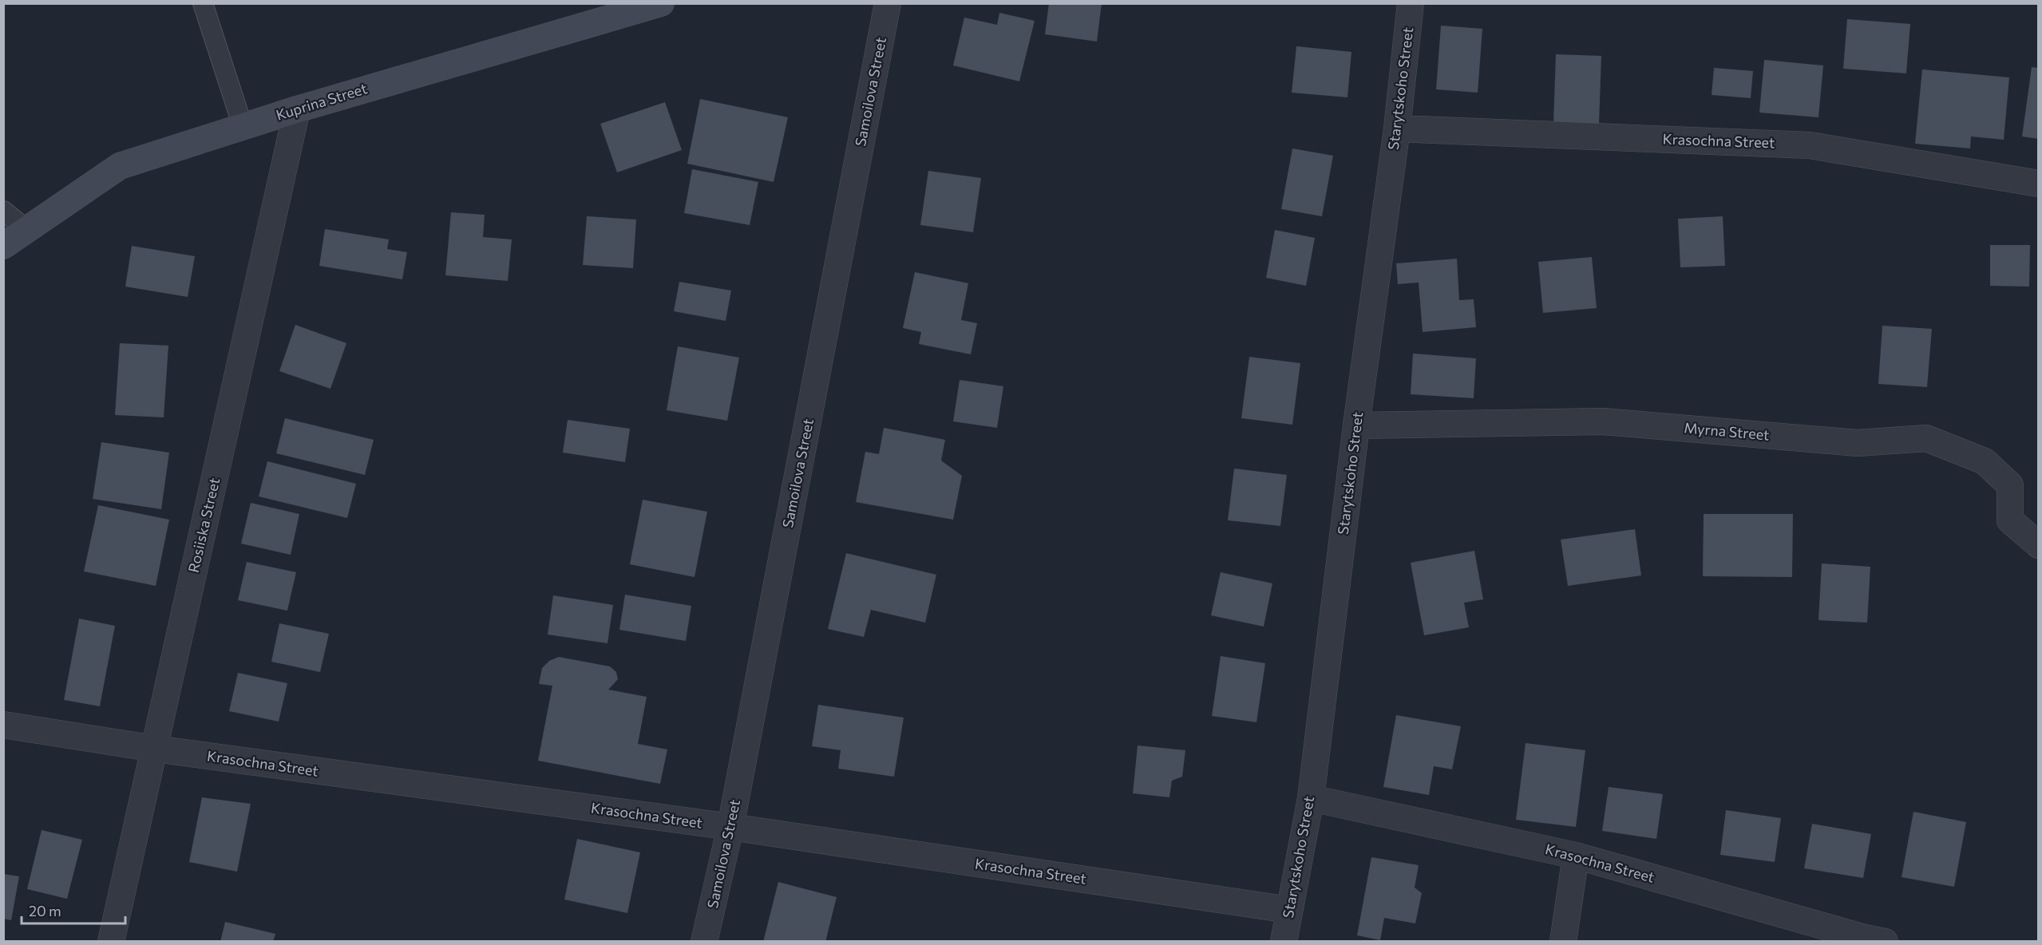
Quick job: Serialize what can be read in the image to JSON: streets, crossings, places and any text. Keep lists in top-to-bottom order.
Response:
{
  "streets": {
    "main road": ["Kuprina Street"],
    "street": [
      "Starytskoho Street",
      "Samoilova Street",
      "Krasochna Street",
      "Myrna Street",
      "Rosiiska Street"
    ]
  },
  "crossings": [
    ["Starytskoho Street", "Krasochna Street"],
    ["Starytskoho Street", "Myrna Street"],
    ["Samoilova Street", "Krasochna Street"],
    ["Kuprina Street", "Rosiiska Street"],
    ["Krasochna Street", "Rosiiska Street"]
  ],
  "scale_bar": "20 m"
}
